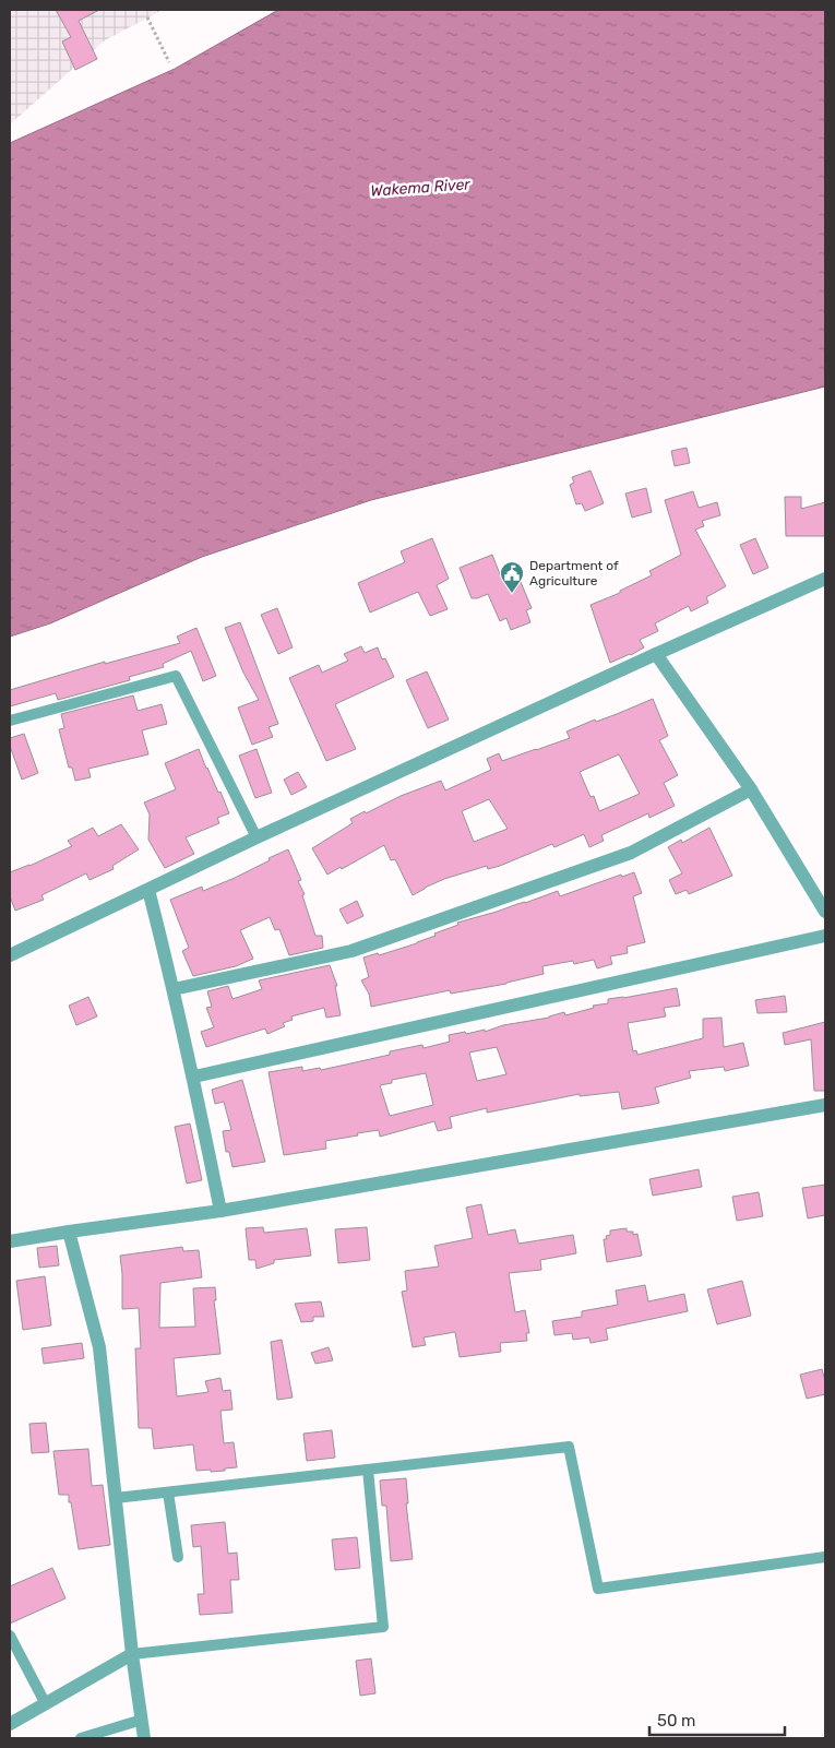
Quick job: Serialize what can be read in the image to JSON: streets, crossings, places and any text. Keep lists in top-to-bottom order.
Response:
{
  "water": ["Wakema River"],
  "places": {
    "public building": ["Department of Agriculture"]
  },
  "scale_bar": "50 m"
}
